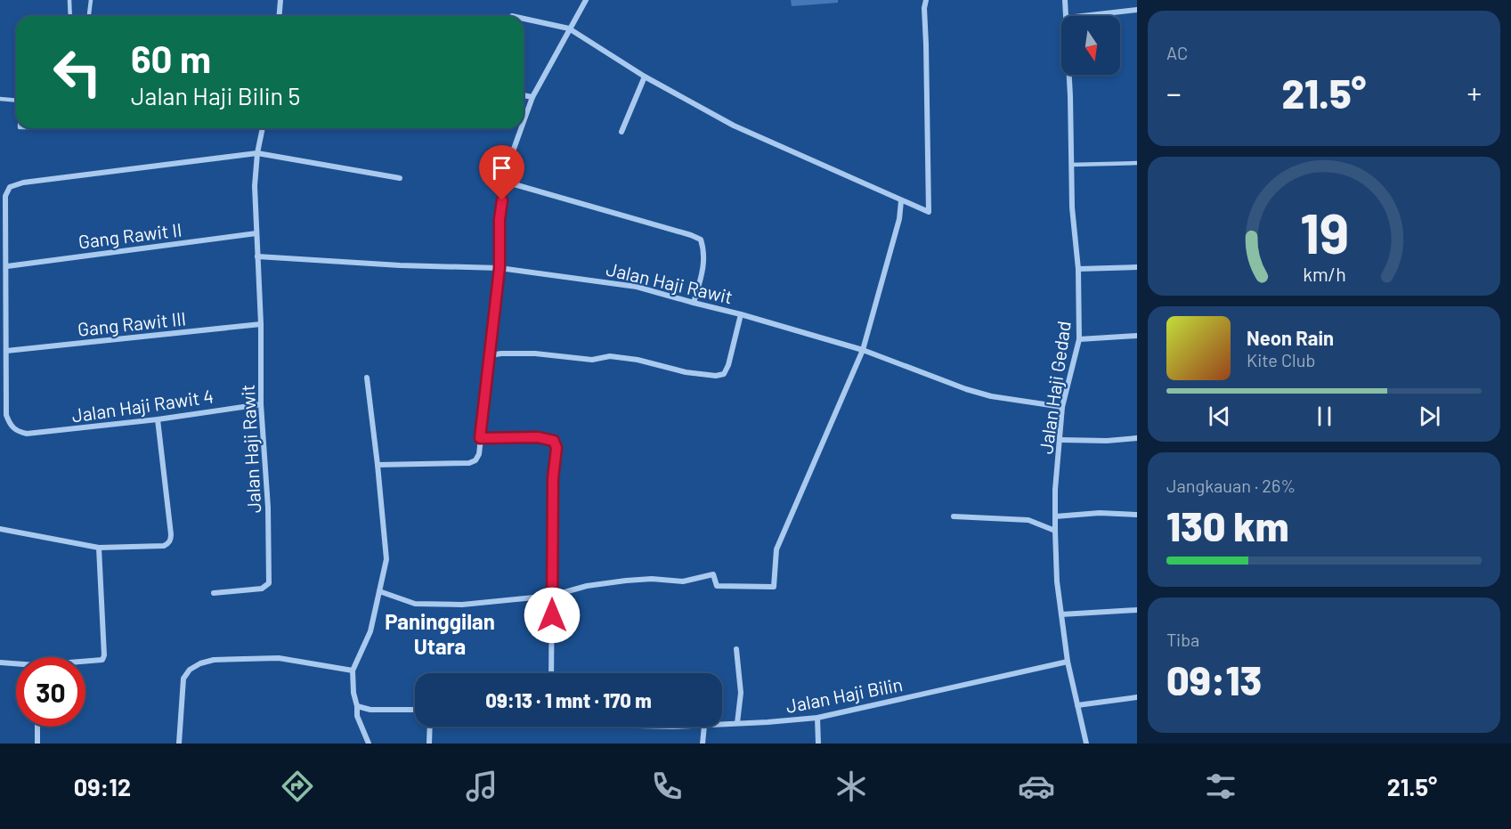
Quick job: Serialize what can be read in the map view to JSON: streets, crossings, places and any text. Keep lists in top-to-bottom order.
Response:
{
  "streets": {
    "street": [
      "Gang Rawit II",
      "Jalan Haji Rawit",
      "Gang Rawit III",
      "Jalan Haji Gedad",
      "Jalan Haji Rawit 4",
      "Jalan Haji Bilin"
    ]
  },
  "crossings": [
    ["Gang Rawit II", "Jalan Haji Rawit"],
    ["Jalan Haji Rawit", "Gang Rawit III"],
    ["Jalan Haji Rawit", "Jalan Haji Gedad"],
    ["Jalan Haji Rawit", "Jalan Haji Rawit 4"],
    ["Gang Rawit III", "Jalan Haji Rawit 4"],
    ["Jalan Haji Gedad", "Jalan Haji Bilin"]
  ],
  "districts": ["Paninggilan Utara"],
  "north": "bottom",
  "page": {
    "tile": [
      "AC",
      ["Jangkauan · 26%", "130 km"],
      ["Tiba", "09:13"]
    ],
    "turn": ["60 m", "Jalan Haji Bilin 5"],
    "heat": ["−", "21.5°", "+"],
    "song": ["Neon Rain", "Kite Club"],
    "limit": "30",
    "trip": "09:13 · 1 mnt · 170 m",
    "tabs": ["09:12", "21.5°"],
    "gauge": ["19", "km/h"]
  }
}
